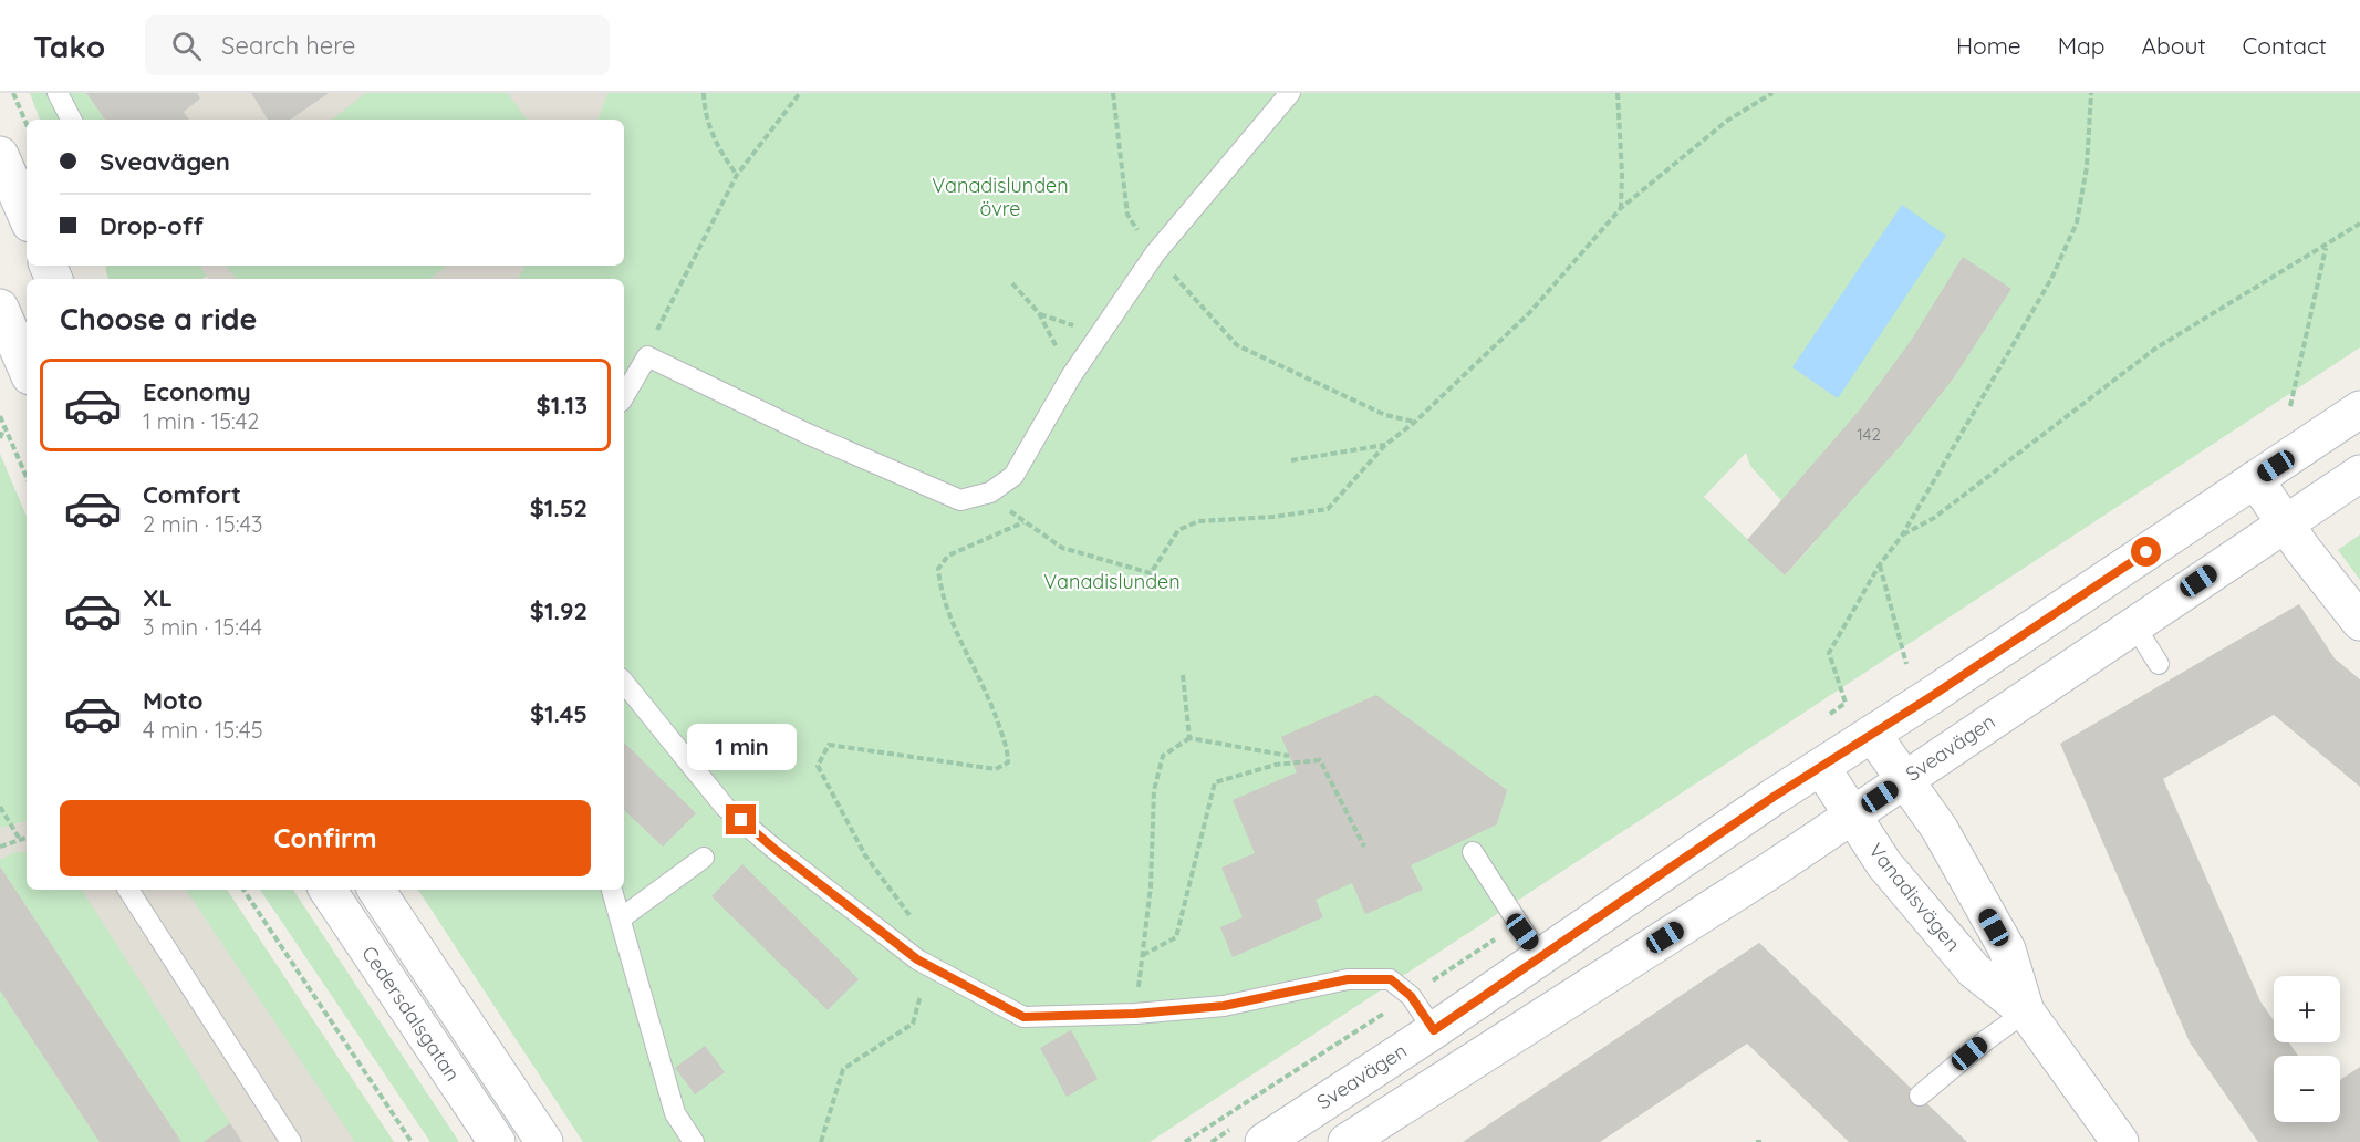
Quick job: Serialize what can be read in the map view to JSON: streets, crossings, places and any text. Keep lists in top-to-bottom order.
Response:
{
  "streets": {
    "main road": ["Sveavägen", "Vanadisvägen", "Cedersdalsgatan"]
  },
  "crossings": [
    ["Sveavägen", "Vanadisvägen"]
  ],
  "parks": ["Vanadislunden övre", "Vanadislunden"],
  "house_numbers": ["142"],
  "page": {
    "header": "Tako",
    "search": "Search here",
    "nav": [
      "Home",
      "Map",
      "About",
      "Contact"
    ],
    "banner": ["Sveavägen", "Drop-off"],
    "heading": "Choose a ride",
    "list": [
      {
        "name": "Economy",
        "note": "1 min · 15:42",
        "value": "$1.13"
      },
      {
        "name": "Comfort",
        "note": "2 min · 15:43",
        "value": "$1.52"
      },
      {
        "name": "XL",
        "note": "3 min · 15:44",
        "value": "$1.92"
      },
      {
        "name": "Moto",
        "note": "4 min · 15:45",
        "value": "$1.45"
      }
    ],
    "bubble": "1 min",
    "buttons": "Confirm",
    "map_buttons": ["+", "−"]
  }
}
